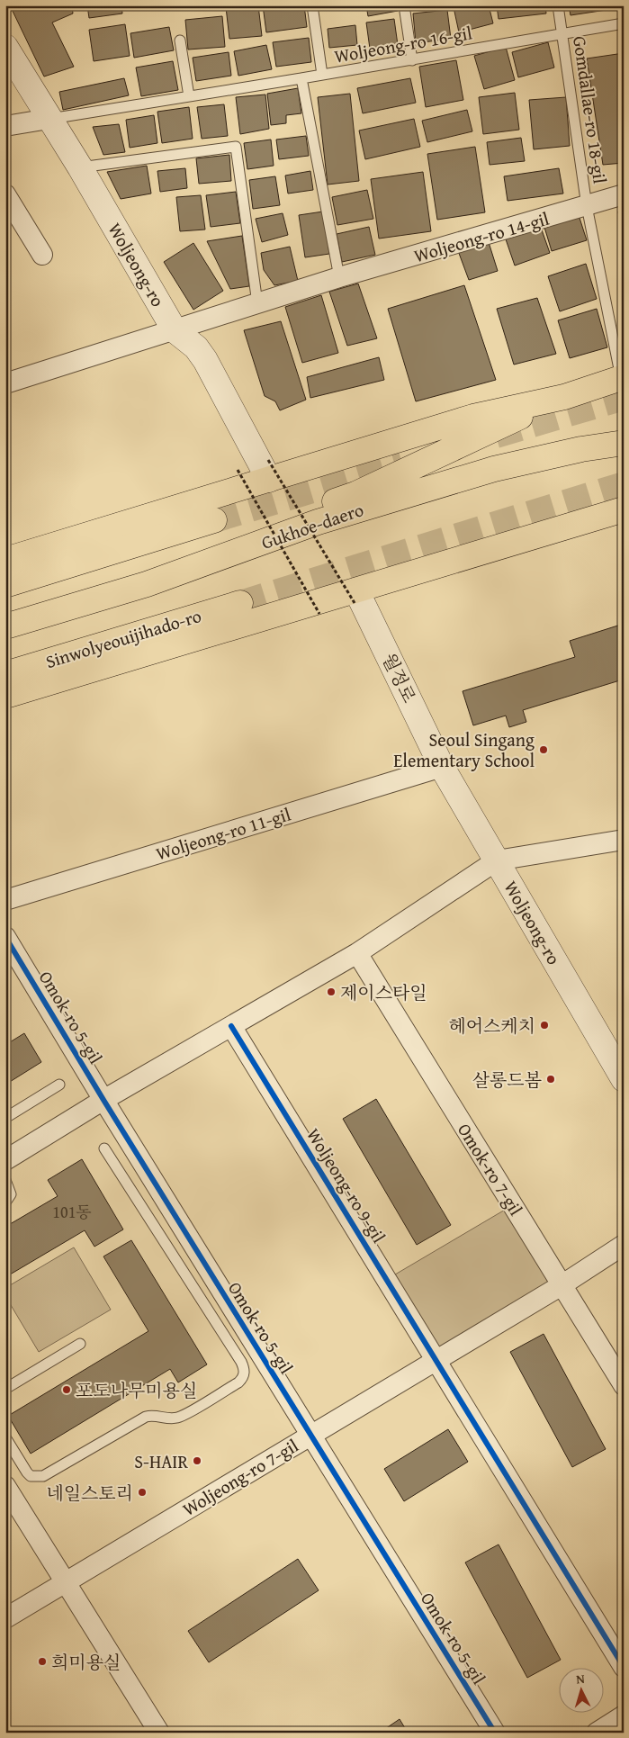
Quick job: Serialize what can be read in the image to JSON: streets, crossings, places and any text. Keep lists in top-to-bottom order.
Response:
{
  "streets": {
    "main road": ["Gukhoe-daero", "Sinwolyeouijihado-ro"],
    "street": [
      "Woljeong-ro 14-gil",
      "Woljeong-ro",
      "월정로",
      "Woljeong-ro 11-gil",
      "Omok-ro 5-gil",
      "Omok-ro 7-gil",
      "Woljeong-ro 9-gil",
      "Woljeong-ro 7-gil"
    ],
    "lane": ["Woljeong-ro 16-gil", "Gomdallae-ro 18-gil"]
  },
  "crossings": [
    ["Woljeong-ro 16-gil", "Gomdallae-ro 18-gil"],
    ["Woljeong-ro 16-gil", "Woljeong-ro"],
    ["Gomdallae-ro 18-gil", "Woljeong-ro 14-gil"],
    ["Woljeong-ro 14-gil", "Woljeong-ro"],
    ["Woljeong-ro", "월정로"],
    ["Woljeong-ro", "Woljeong-ro 11-gil"],
    ["월정로", "Woljeong-ro 11-gil"],
    ["Omok-ro 5-gil", "Woljeong-ro 7-gil"],
    ["Omok-ro 7-gil", "Woljeong-ro 7-gil"],
    ["Woljeong-ro 9-gil", "Woljeong-ro 7-gil"]
  ],
  "places": [
    "Seoul Singang Elementary School",
    "제이스타일",
    "헤어스케치",
    "살롱드봄",
    "포도나무미용실",
    "S-HAIR",
    "네일스토리",
    "희미용실"
  ],
  "house_numbers": ["101동"],
  "north": "top"
}
